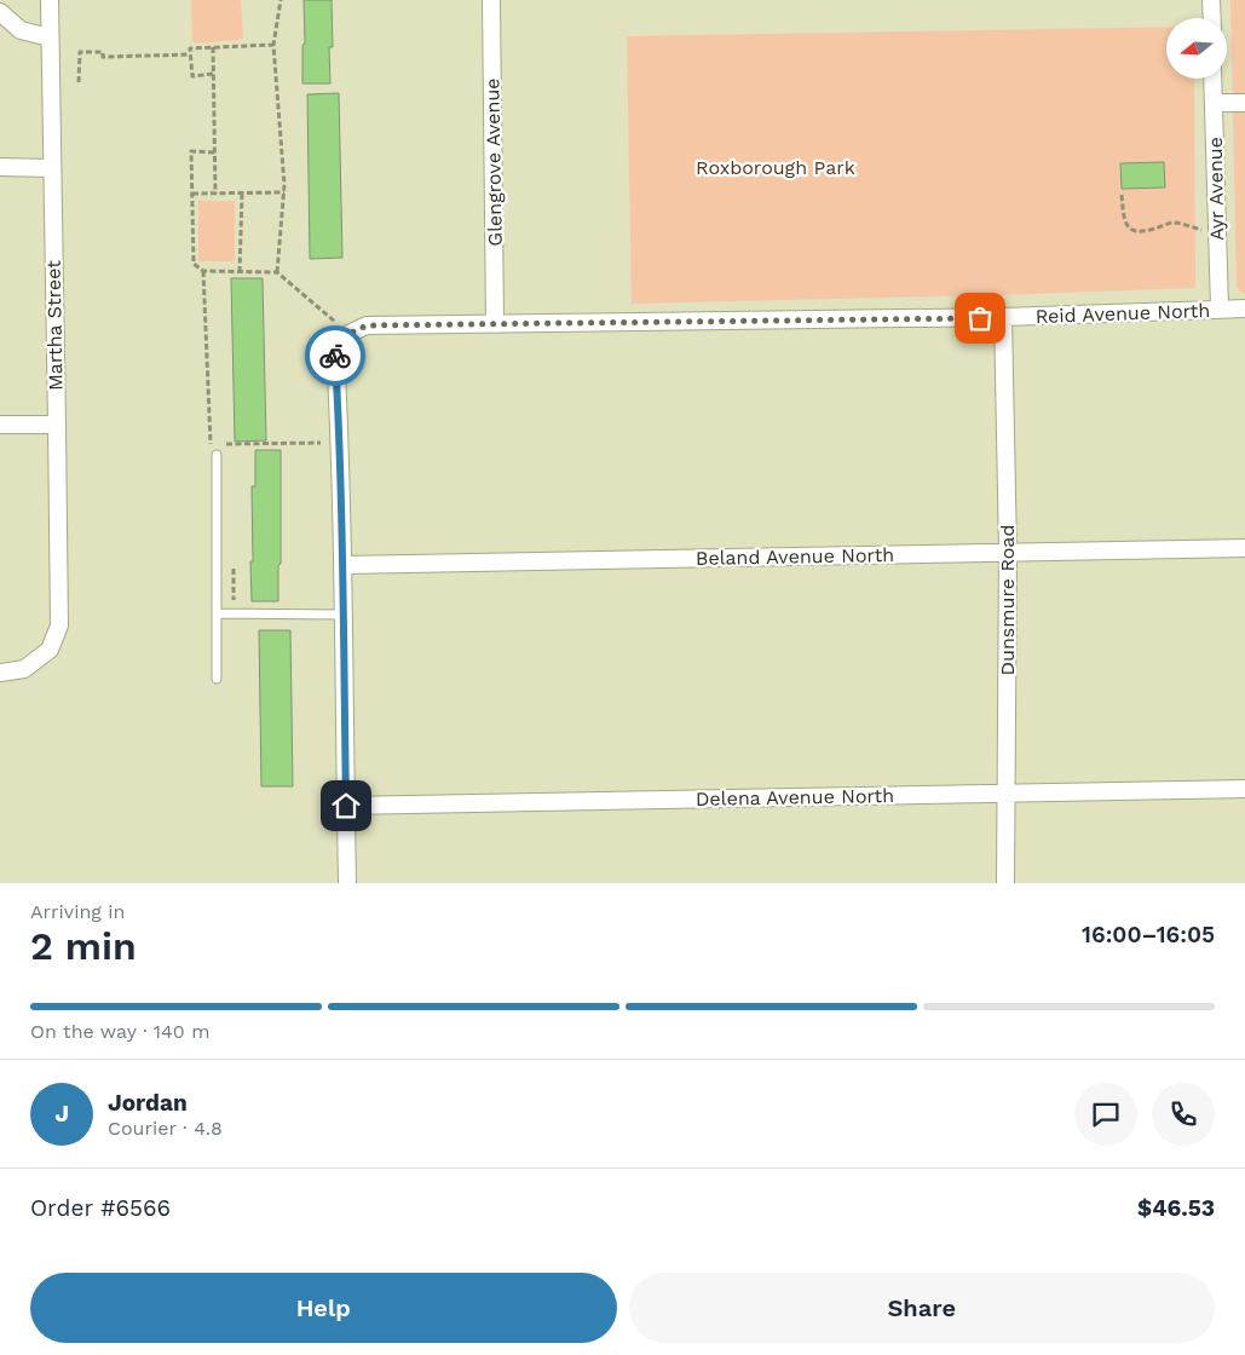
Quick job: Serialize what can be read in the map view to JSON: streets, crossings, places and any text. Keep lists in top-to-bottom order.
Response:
{
  "streets": {
    "street": [
      "Glengrove Avenue",
      "Ayr Avenue",
      "Reid Avenue North",
      "Martha Street",
      "Beland Avenue North",
      "Dunsmure Road",
      "Delena Avenue North"
    ]
  },
  "crossings": [
    ["Glengrove Avenue", "Reid Avenue North"],
    ["Ayr Avenue", "Reid Avenue North"],
    ["Reid Avenue North", "Dunsmure Road"],
    ["Beland Avenue North", "Dunsmure Road"],
    ["Dunsmure Road", "Delena Avenue North"]
  ],
  "parks": ["Roxborough Park"],
  "north": "left",
  "page": {
    "heading": ["2 min", "Arriving in", "16:00–16:05"],
    "panel": [
      "Jordan",
      "Courier · 4.8",
      "Order #6566",
      "$46.53"
    ],
    "bar": "On the way · 140 m",
    "round": "J",
    "buttons": ["Help", "Share"]
  }
}
